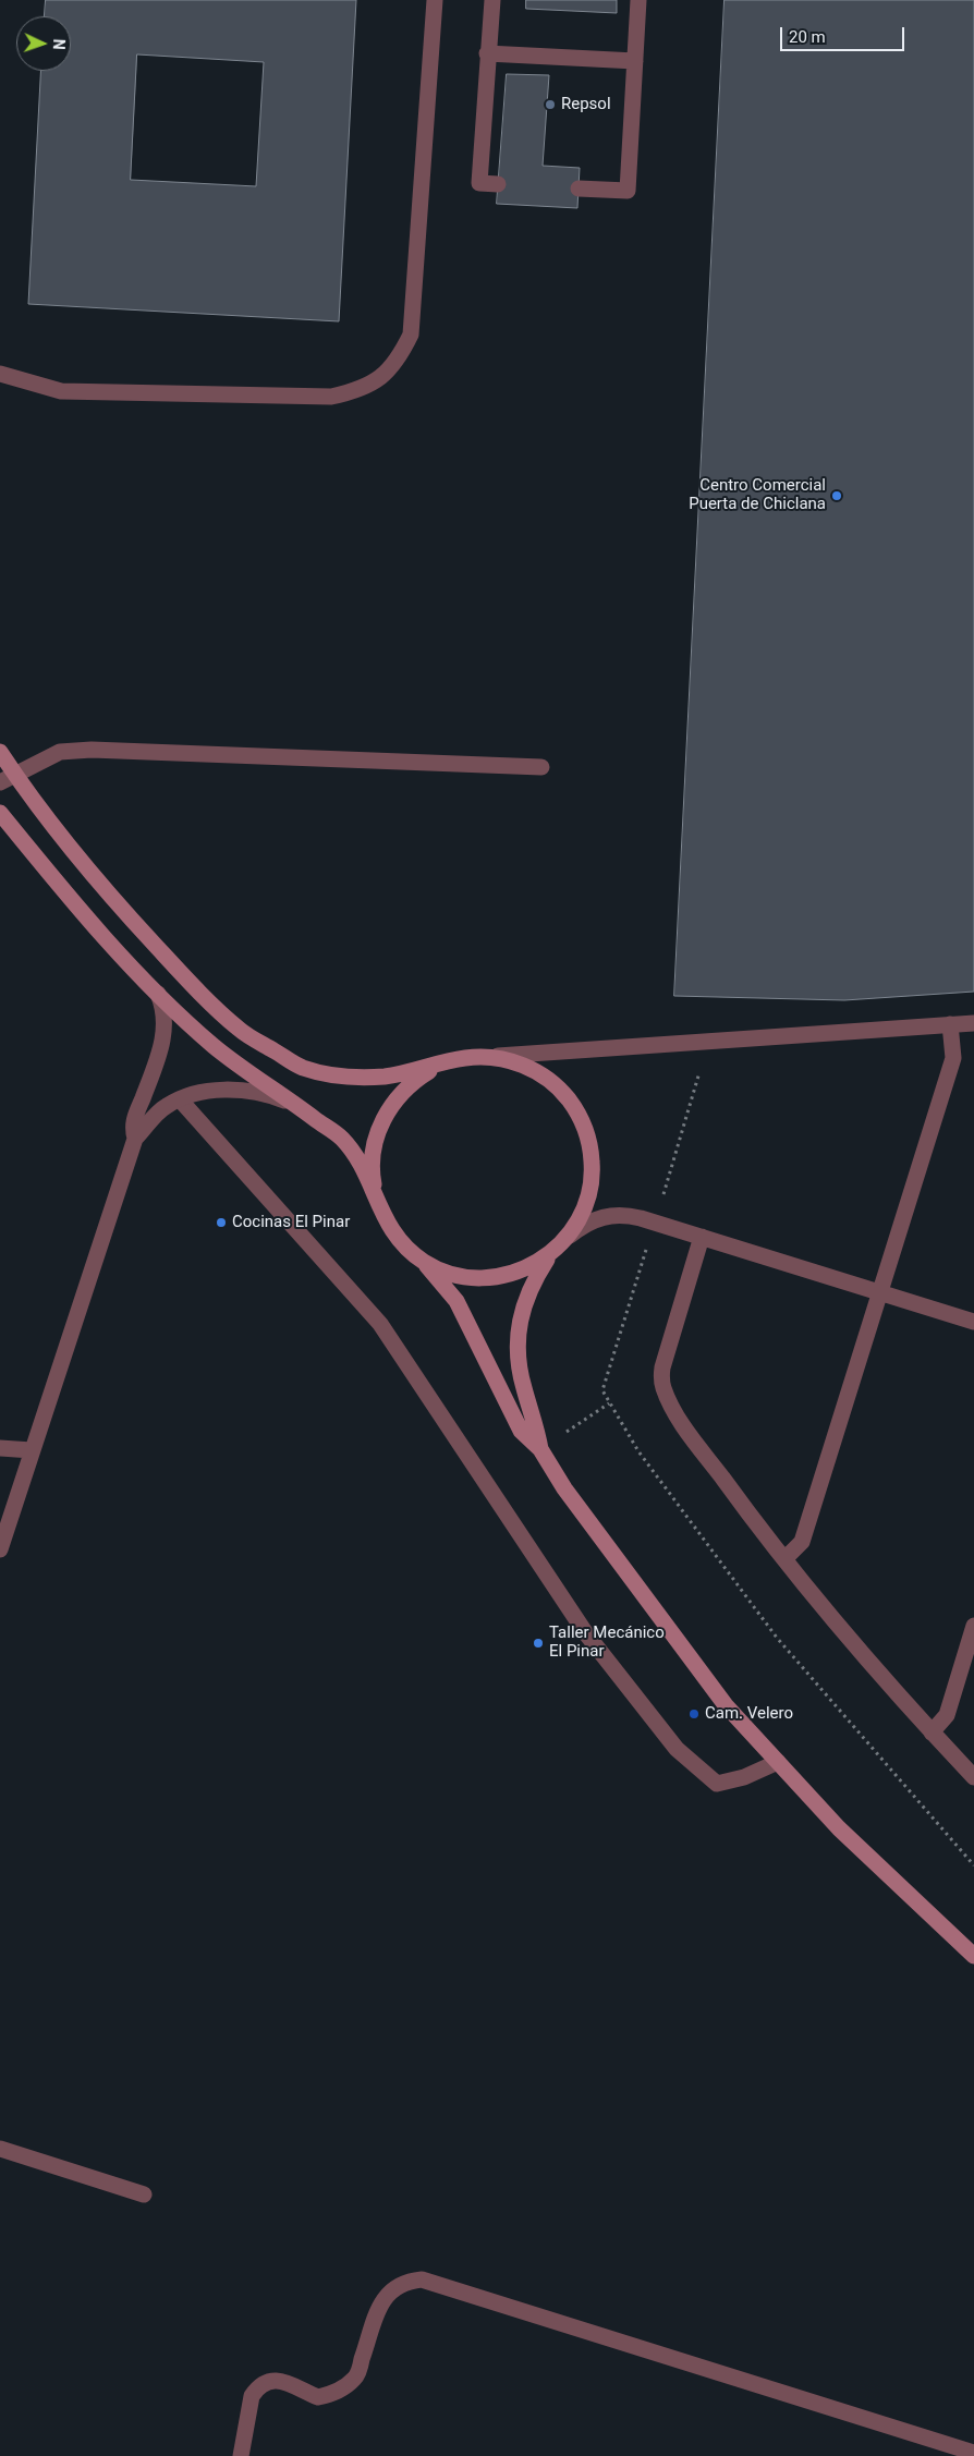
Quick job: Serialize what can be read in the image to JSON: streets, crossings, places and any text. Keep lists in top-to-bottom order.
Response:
{
  "places": [
    "Repsol",
    "Centro Comercial Puerta de Chiclana",
    "Cocinas El Pinar",
    "Taller Mecánico El Pinar",
    "Cam. Velero"
  ],
  "scale_bar": "20 m",
  "north": "right"
}
